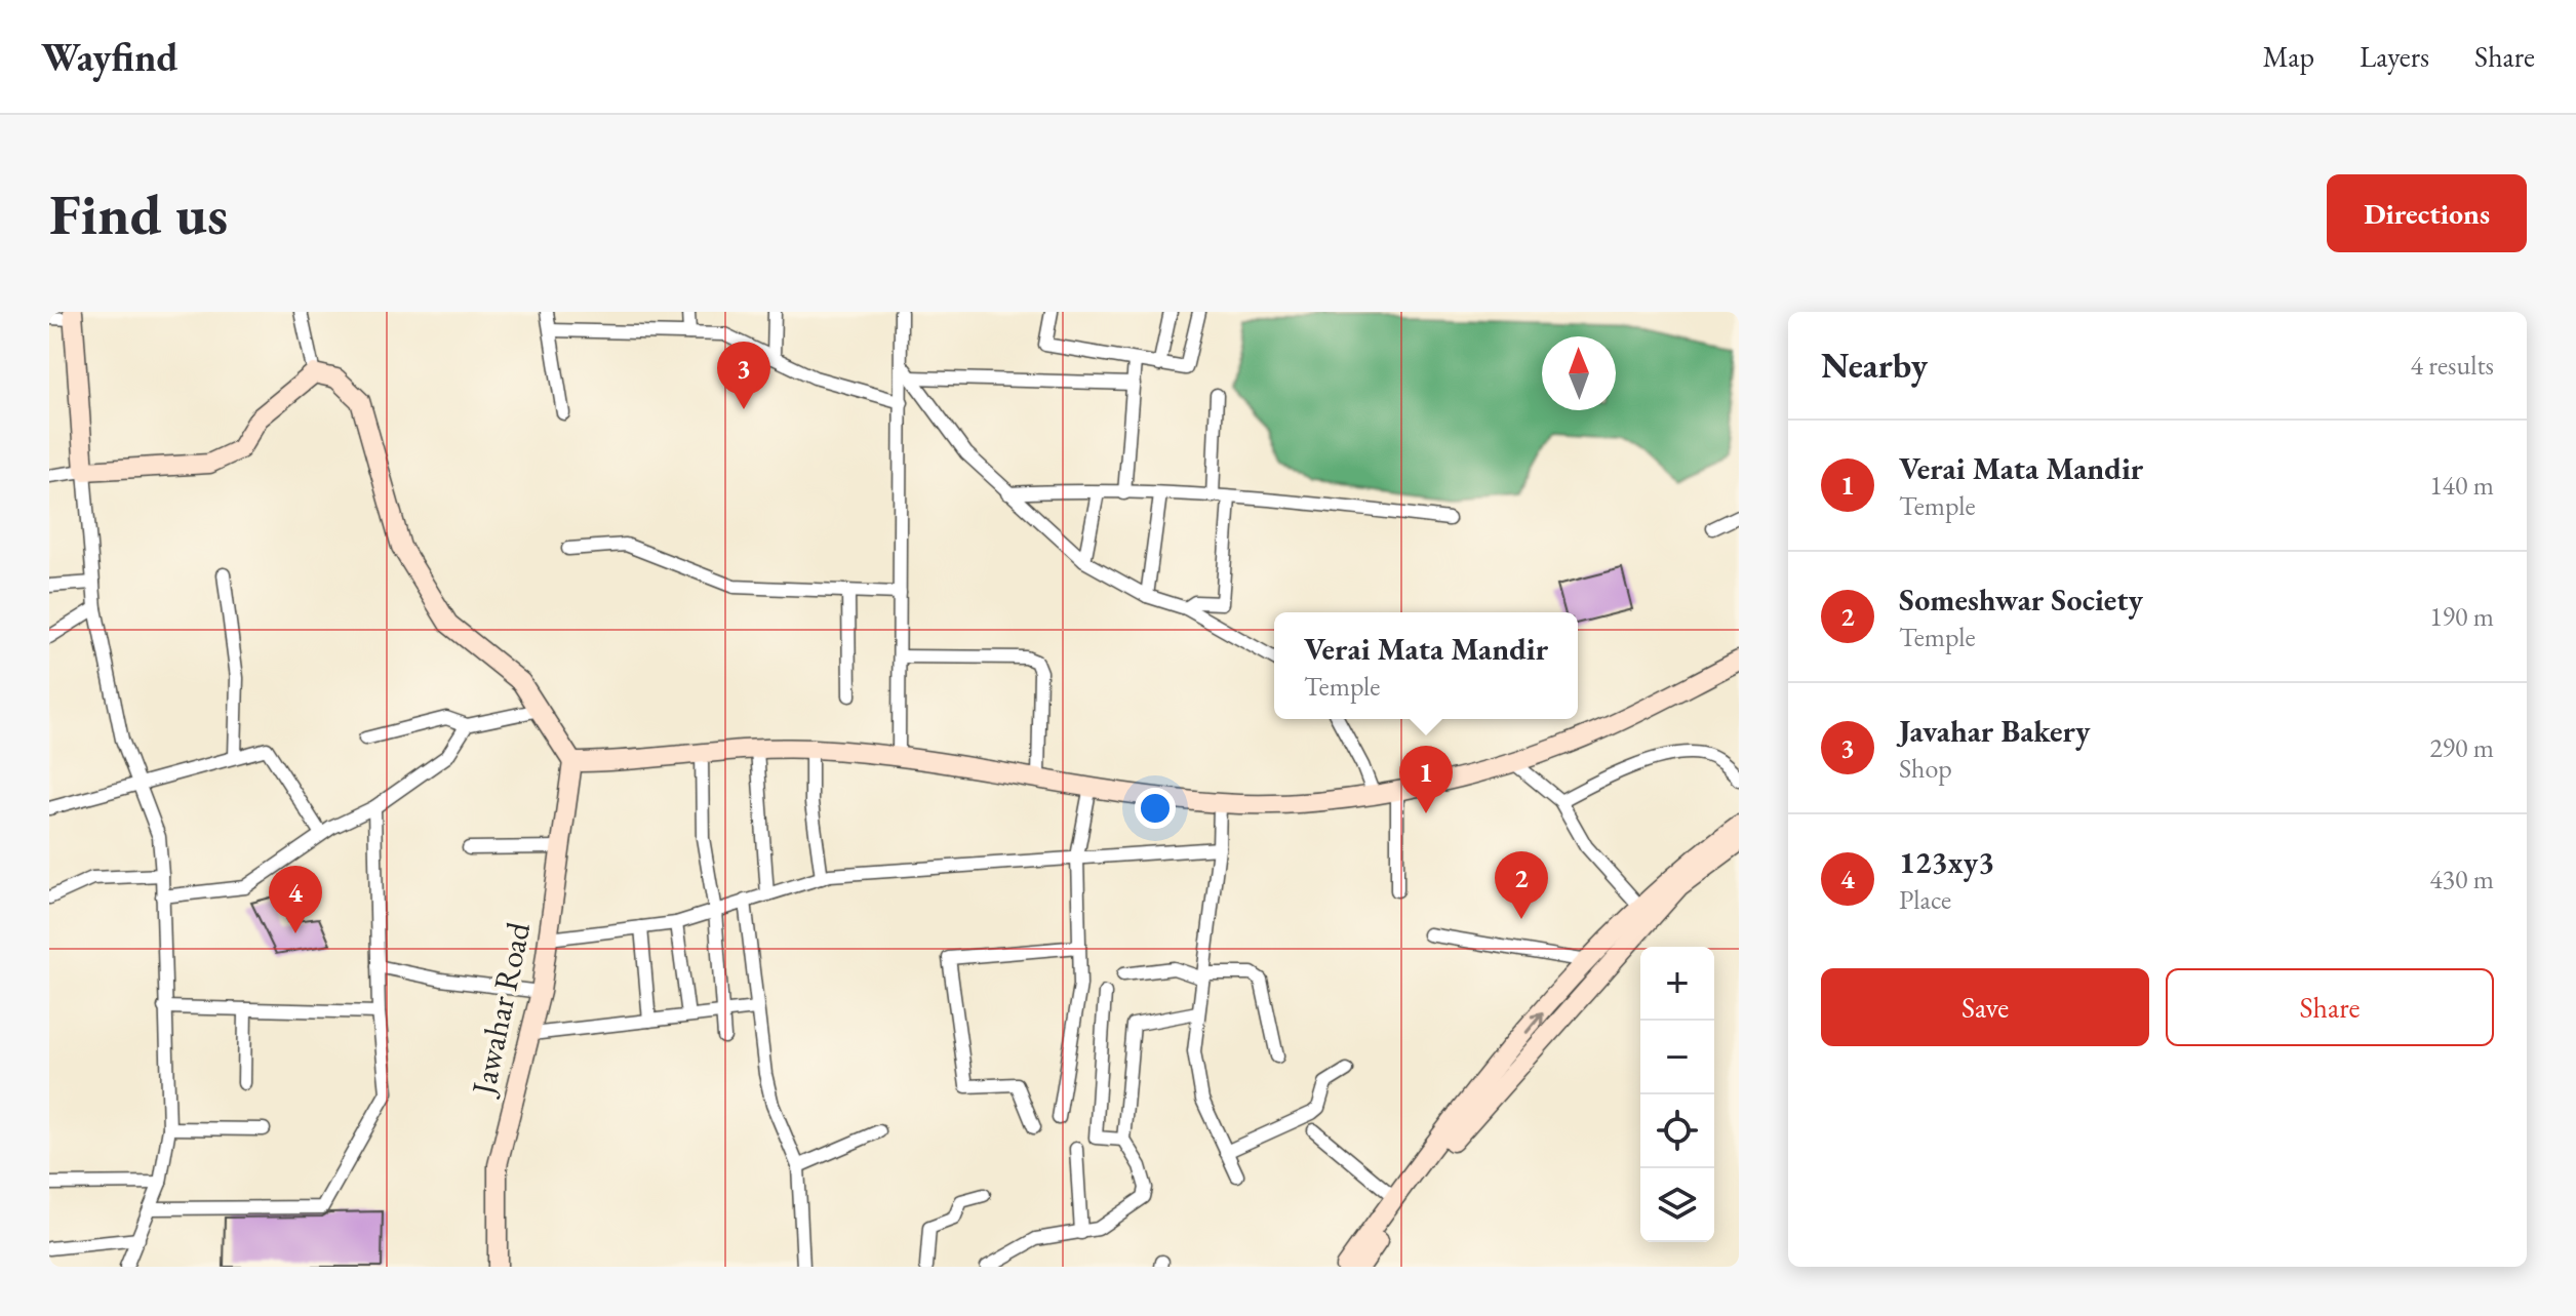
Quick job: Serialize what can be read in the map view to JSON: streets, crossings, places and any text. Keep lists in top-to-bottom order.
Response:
{
  "streets": {
    "street": ["Jawahar Road"]
  },
  "north": "top",
  "page": {
    "header": "Wayfind",
    "nav": ["Map", "Layers", "Share"],
    "buttons": [
      "Directions",
      ["Save", "Share"]
    ],
    "title": "Find us",
    "heading": ["Nearby", "4 results"],
    "pins": [
      "3",
      "1",
      "2",
      "4"
    ],
    "list": [
      {
        "mark": "1",
        "name": "Verai Mata Mandir",
        "note": "Temple",
        "value": "140 m"
      },
      {
        "mark": "2",
        "name": "Someshwar Society",
        "note": "Temple",
        "value": "190 m"
      },
      {
        "mark": "3",
        "name": "Javahar Bakery",
        "note": "Shop",
        "value": "290 m"
      },
      {
        "mark": "4",
        "name": "123xy3",
        "note": "Place",
        "value": "430 m"
      }
    ],
    "popup": ["Verai Mata Mandir", "Temple"],
    "map_buttons": ["+", "−"]
  }
}
